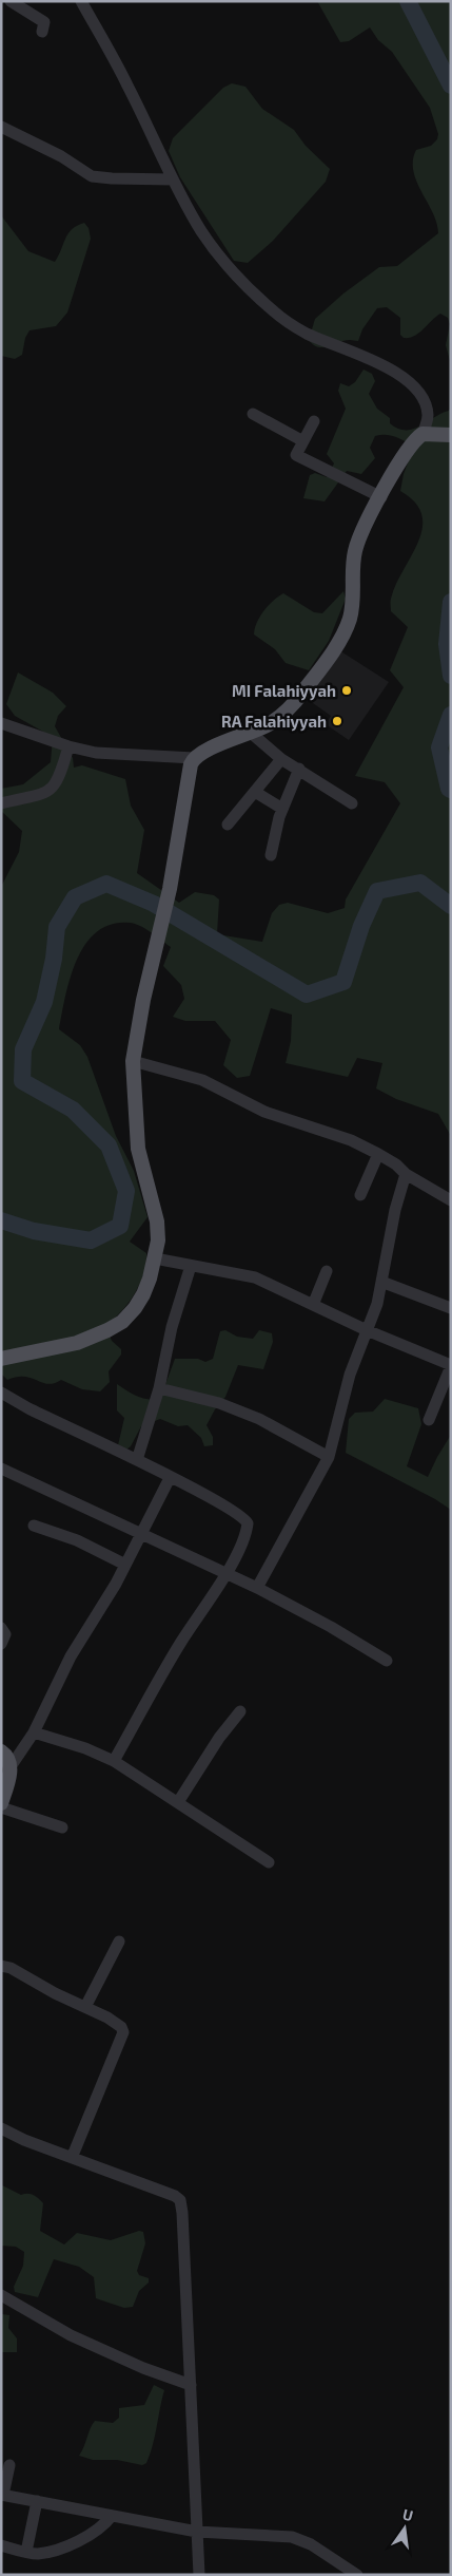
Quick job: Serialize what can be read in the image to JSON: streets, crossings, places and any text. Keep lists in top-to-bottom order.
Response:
{
  "places": ["MI Falahiyyah", "RA Falahiyyah"],
  "north": "top"
}
